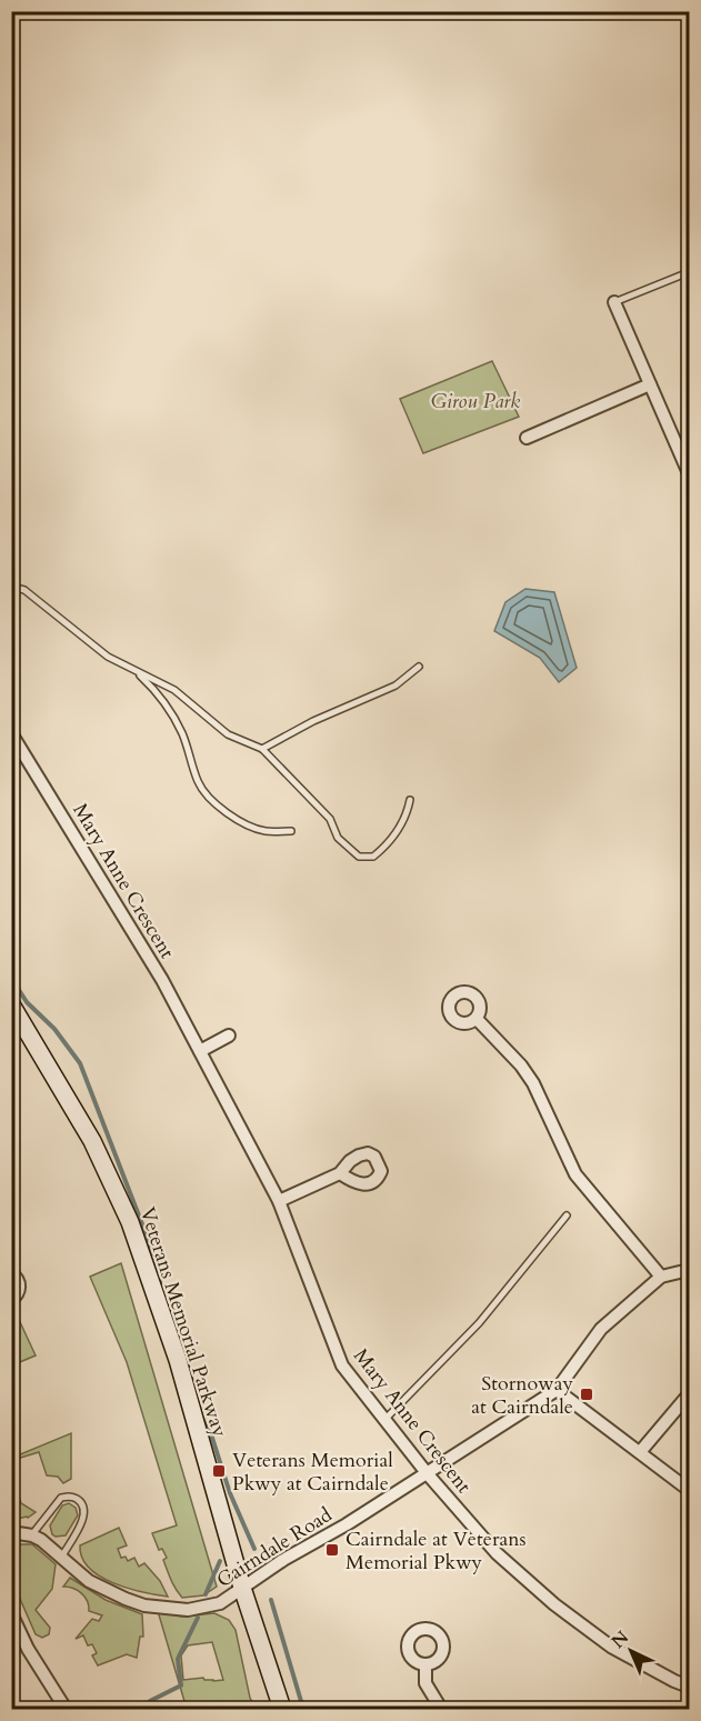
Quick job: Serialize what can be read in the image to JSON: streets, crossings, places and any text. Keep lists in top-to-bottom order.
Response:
{
  "streets": {
    "main road": ["Veterans Memorial Parkway"],
    "street": ["Mary Anne Crescent", "Cairndale Road"]
  },
  "crossings": [
    ["Mary Anne Crescent", "Cairndale Road"],
    ["Veterans Memorial Parkway", "Cairndale Road"]
  ],
  "parks": ["Girou Park"],
  "places": {
    "transit": ["Stornoway at Cairndale", "Veterans Memorial Pkwy at Cairndale", "Cairndale at Veterans Memorial Pkwy"]
  },
  "north": "top left"
}
